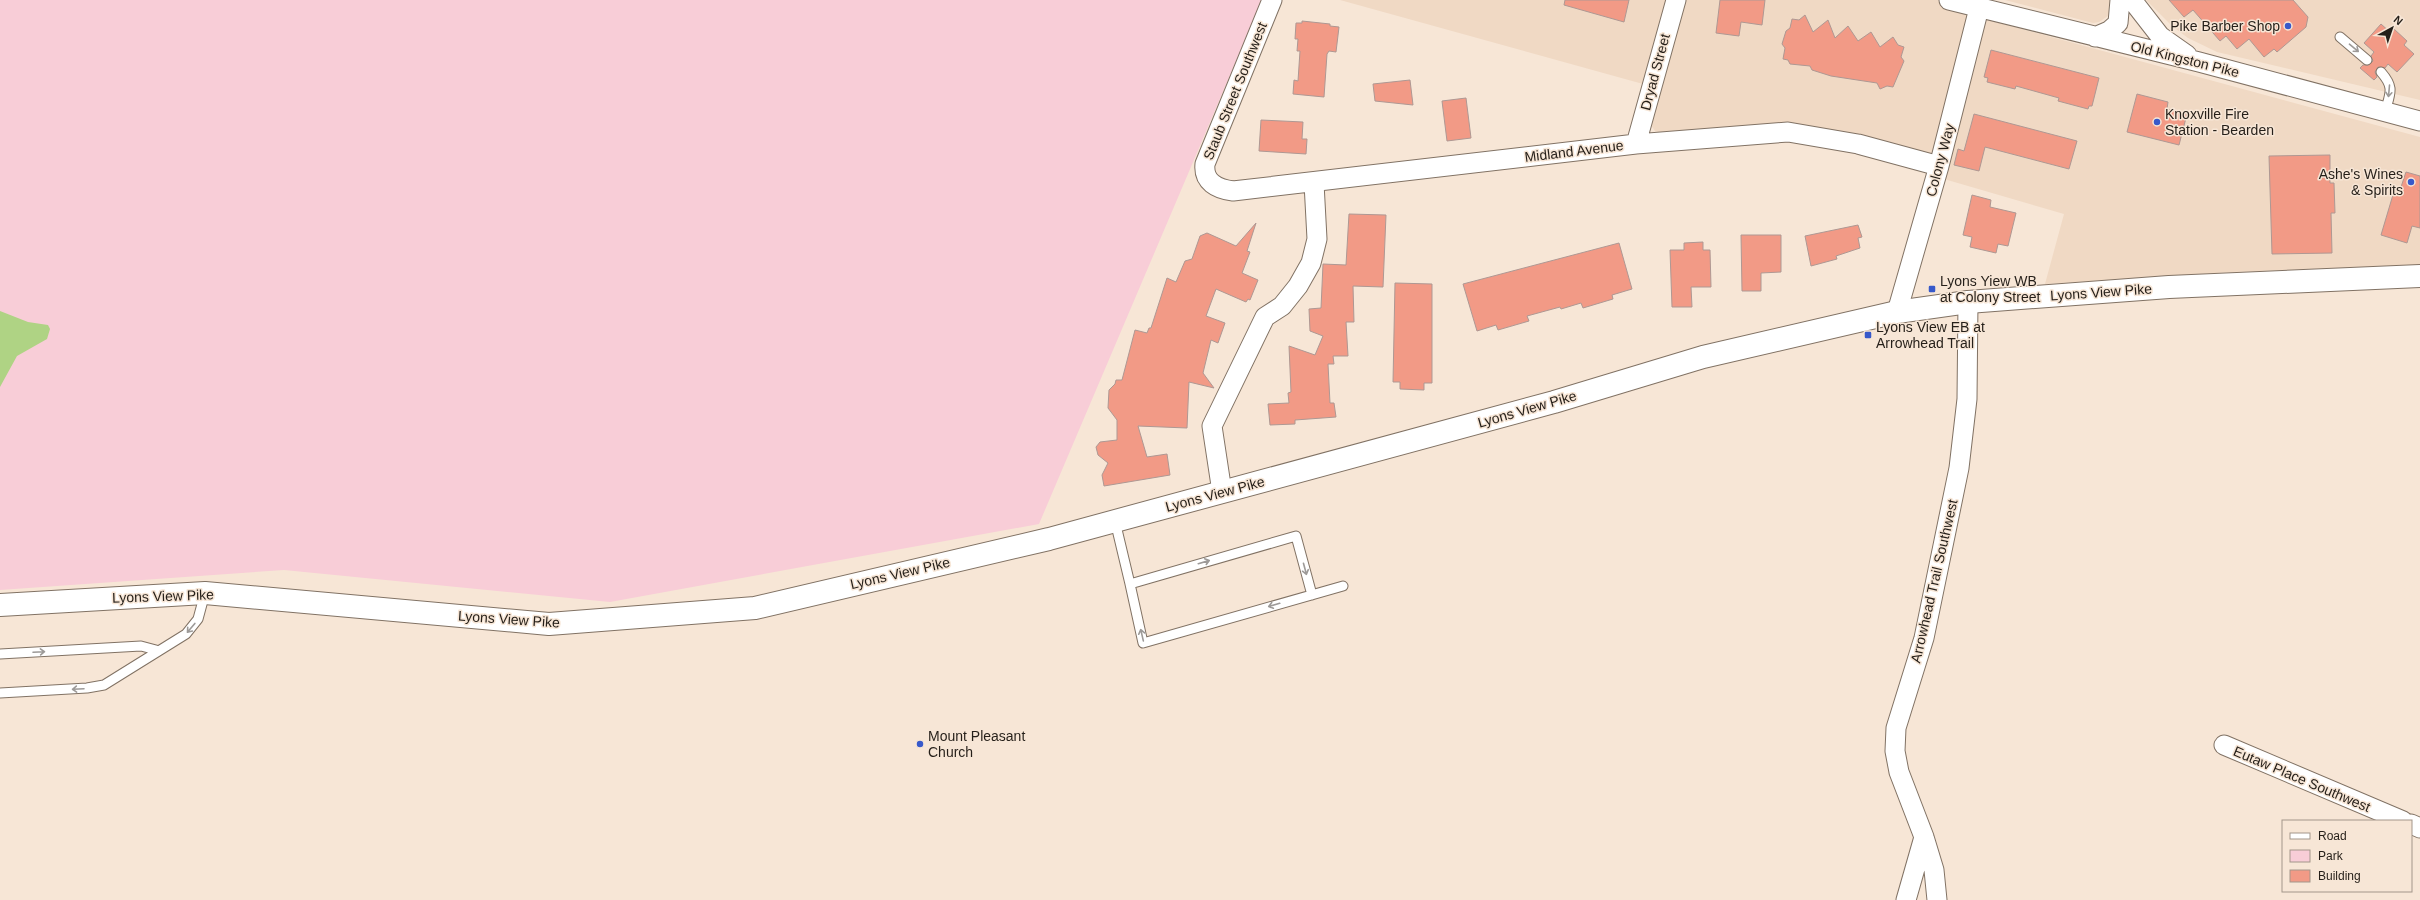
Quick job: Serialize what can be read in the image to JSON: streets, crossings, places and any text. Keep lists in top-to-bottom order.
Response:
{
  "streets": {
    "street": [
      "Old Kingston Pike",
      "Dryad Street",
      "Staub Street Southwest",
      "Midland Avenue",
      "Colony Way",
      "Lyons View Pike",
      "Arrowhead Trail Southwest",
      "Eutaw Place Southwest"
    ]
  },
  "crossings": [
    ["Old Kingston Pike", "Colony Way"],
    ["Dryad Street", "Midland Avenue"],
    ["Staub Street Southwest", "Midland Avenue"],
    ["Midland Avenue", "Colony Way"],
    ["Colony Way", "Lyons View Pike"],
    ["Lyons View Pike", "Arrowhead Trail Southwest"]
  ],
  "places": {
    "other": [
      "Pike Barber Shop",
      "Knoxville Fire Station - Bearden",
      "Ashe's Wines & Spirits",
      "Mount Pleasant Church"
    ],
    "transit": ["Lyons Yiew WB at Colony Street", "Lyons View EB at Arrowhead Trail"]
  },
  "legend": ["Road", "Park", "Building"],
  "north": "top right"
}
